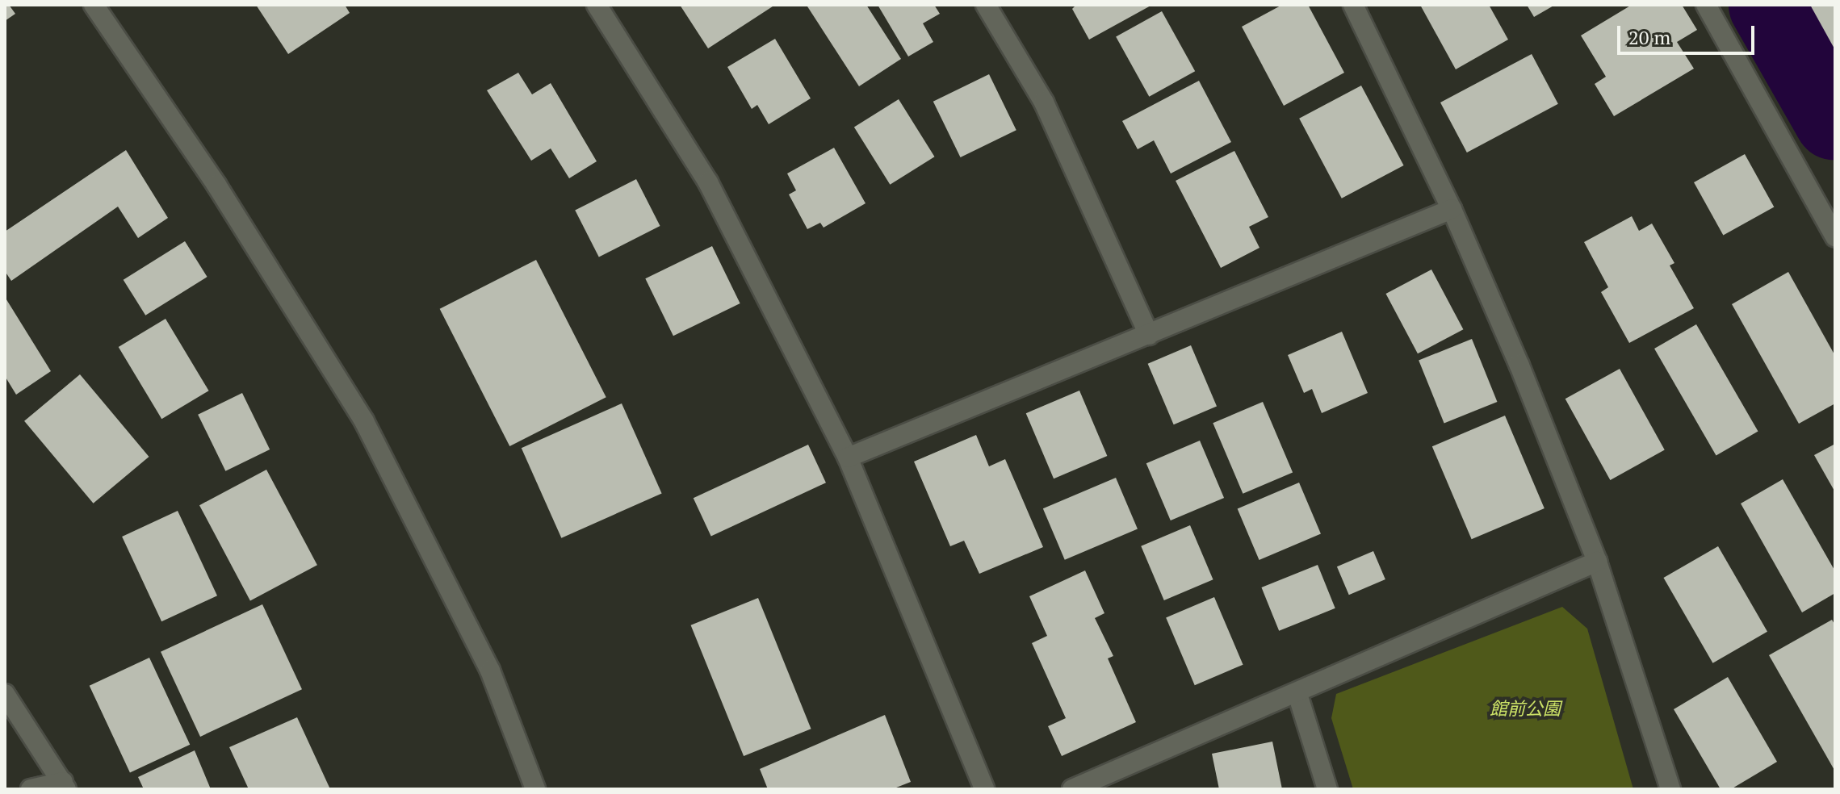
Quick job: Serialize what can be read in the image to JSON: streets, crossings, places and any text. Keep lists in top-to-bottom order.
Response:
{
  "parks": ["館前公園"],
  "scale_bar": "20 m"
}
